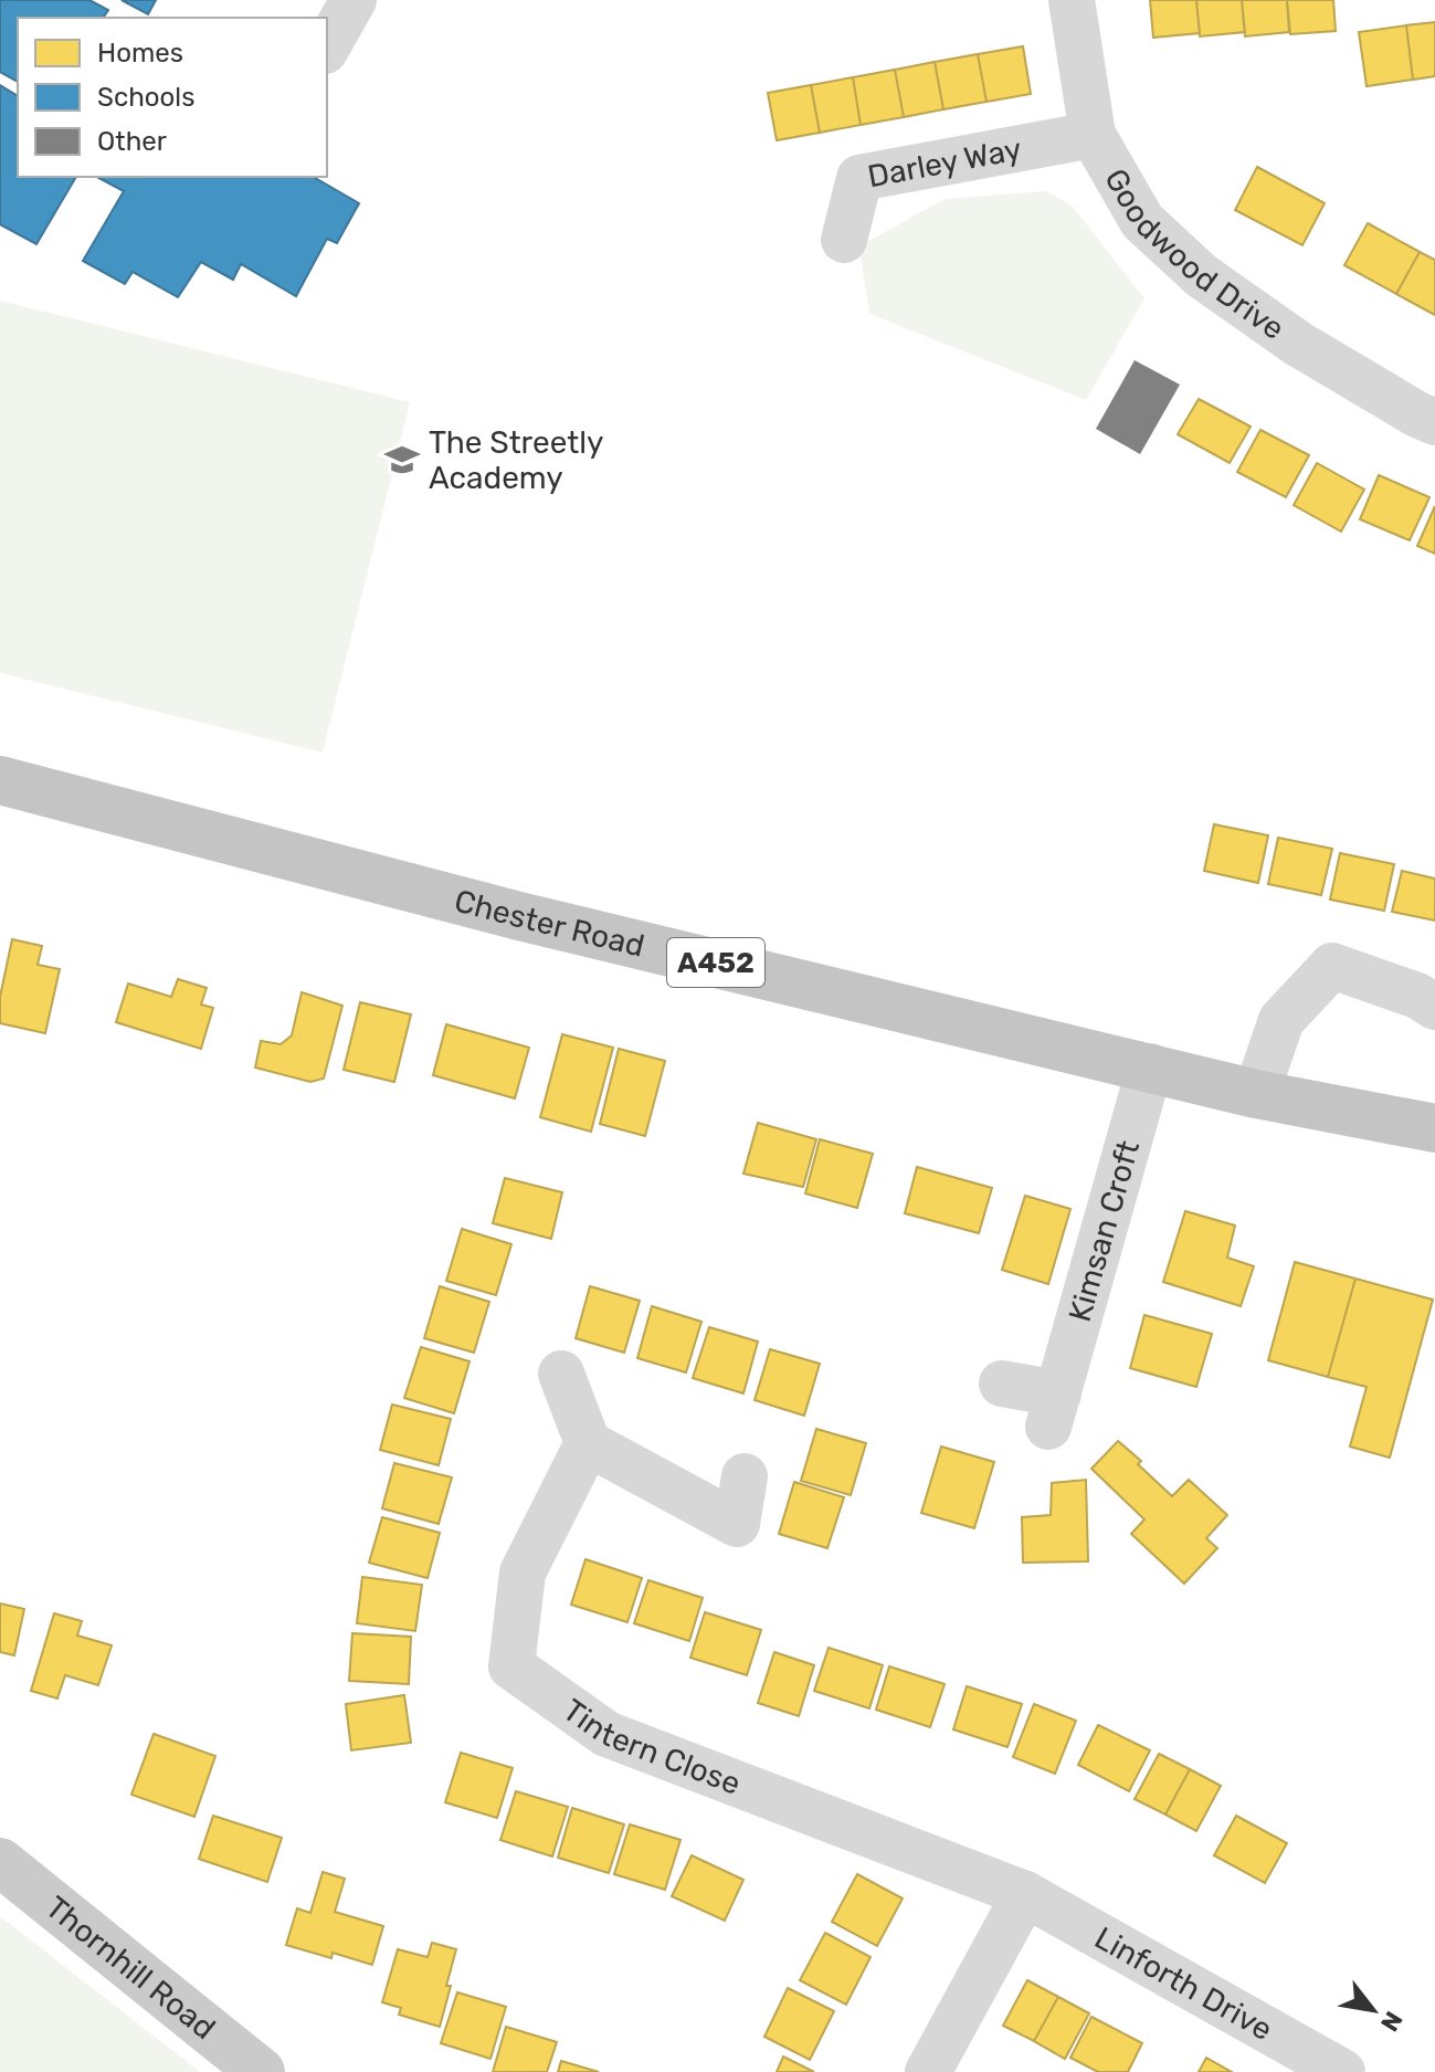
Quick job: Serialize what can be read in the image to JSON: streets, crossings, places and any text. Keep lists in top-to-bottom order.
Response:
{
  "streets": {
    "highway": ["Chester Road", "A452"],
    "main road": ["Thornhill Road"],
    "street": [
      "Darley Way",
      "Goodwood Drive",
      "Kimsan Croft",
      "Tintern Close",
      "Linforth Drive"
    ]
  },
  "crossings": [
    ["Darley Way", "Goodwood Drive"],
    ["Chester Road", "Kimsan Croft"],
    ["Tintern Close", "Linforth Drive"]
  ],
  "places": {
    "school or university": ["The Streetly Academy"]
  },
  "legend": ["Homes", "Schools", "Other"],
  "north": "bottom right"
}
